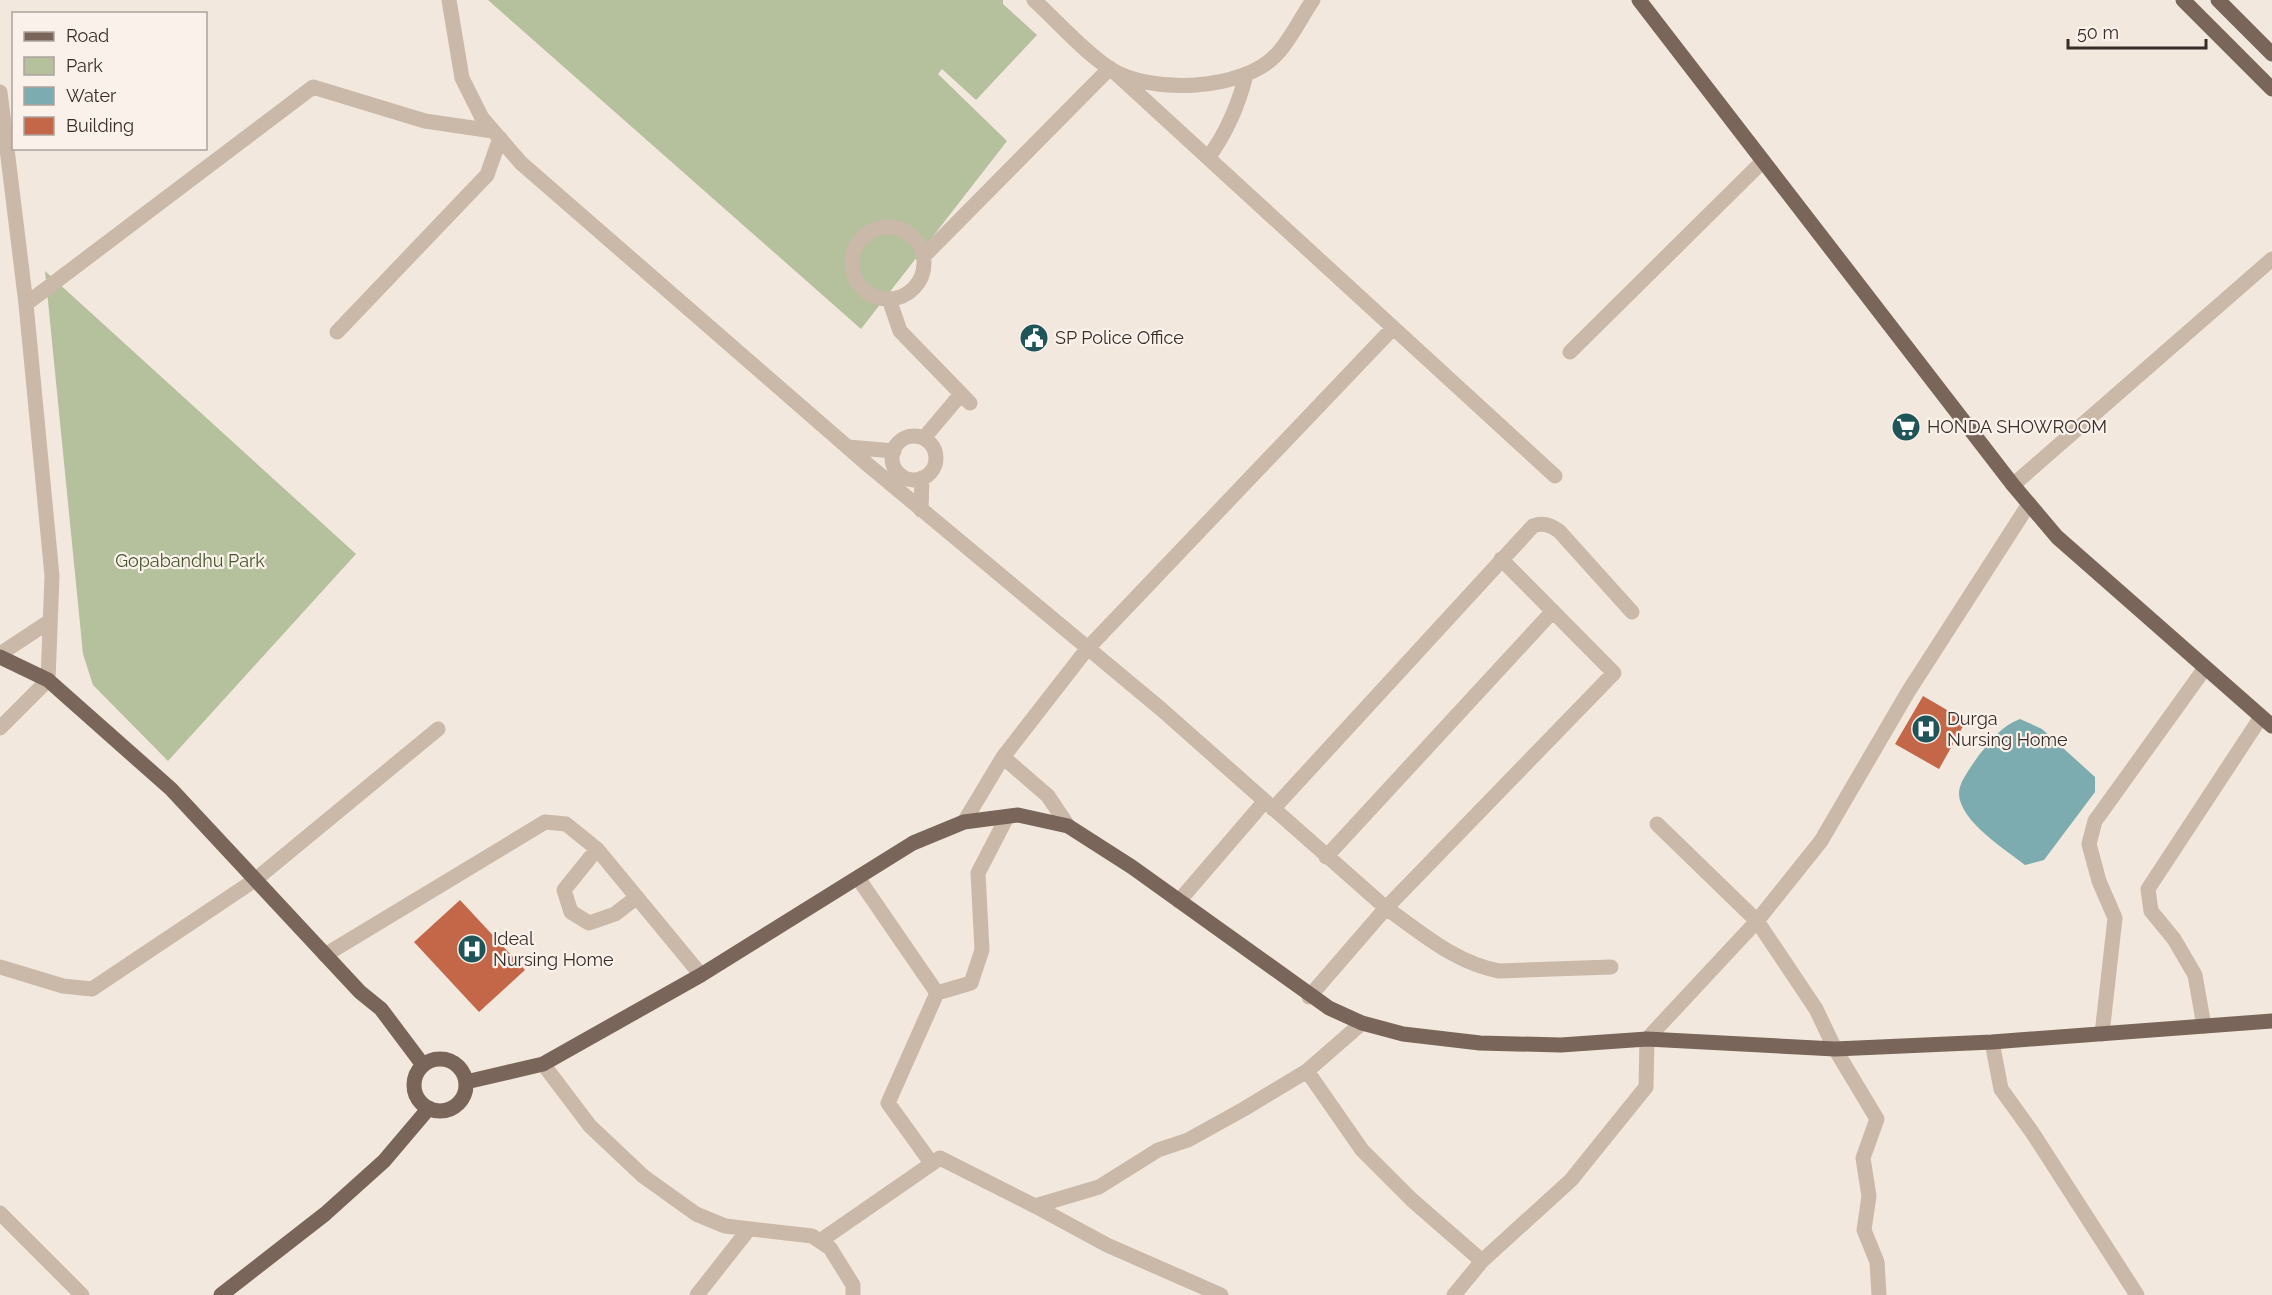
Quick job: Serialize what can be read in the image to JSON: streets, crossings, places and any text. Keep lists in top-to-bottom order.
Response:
{
  "parks": ["Gopabandhu Park"],
  "places": {
    "public building": ["SP Police Office"],
    "supermarket": ["HONDA SHOWROOM"],
    "hospital": ["Durga Nursing Home", "Ideal Nursing Home"]
  },
  "legend": [
    "Road",
    "Park",
    "Water",
    "Building"
  ],
  "scale_bar": "50 m"
}
